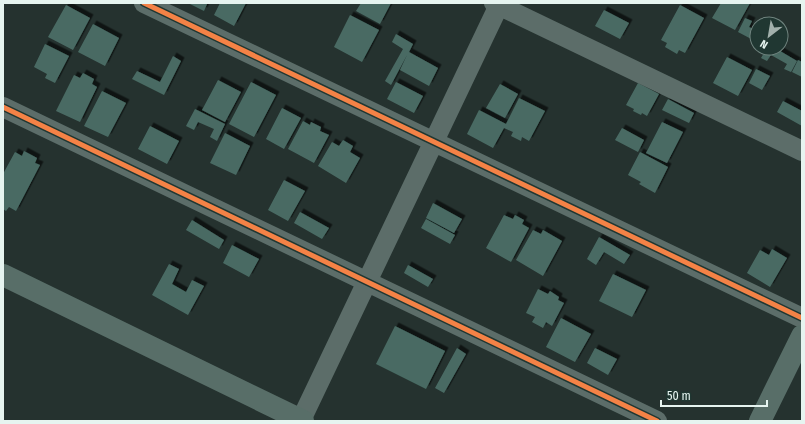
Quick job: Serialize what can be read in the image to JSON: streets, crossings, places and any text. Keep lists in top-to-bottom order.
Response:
{
  "scale_bar": "50 m",
  "north": "bottom left"
}
